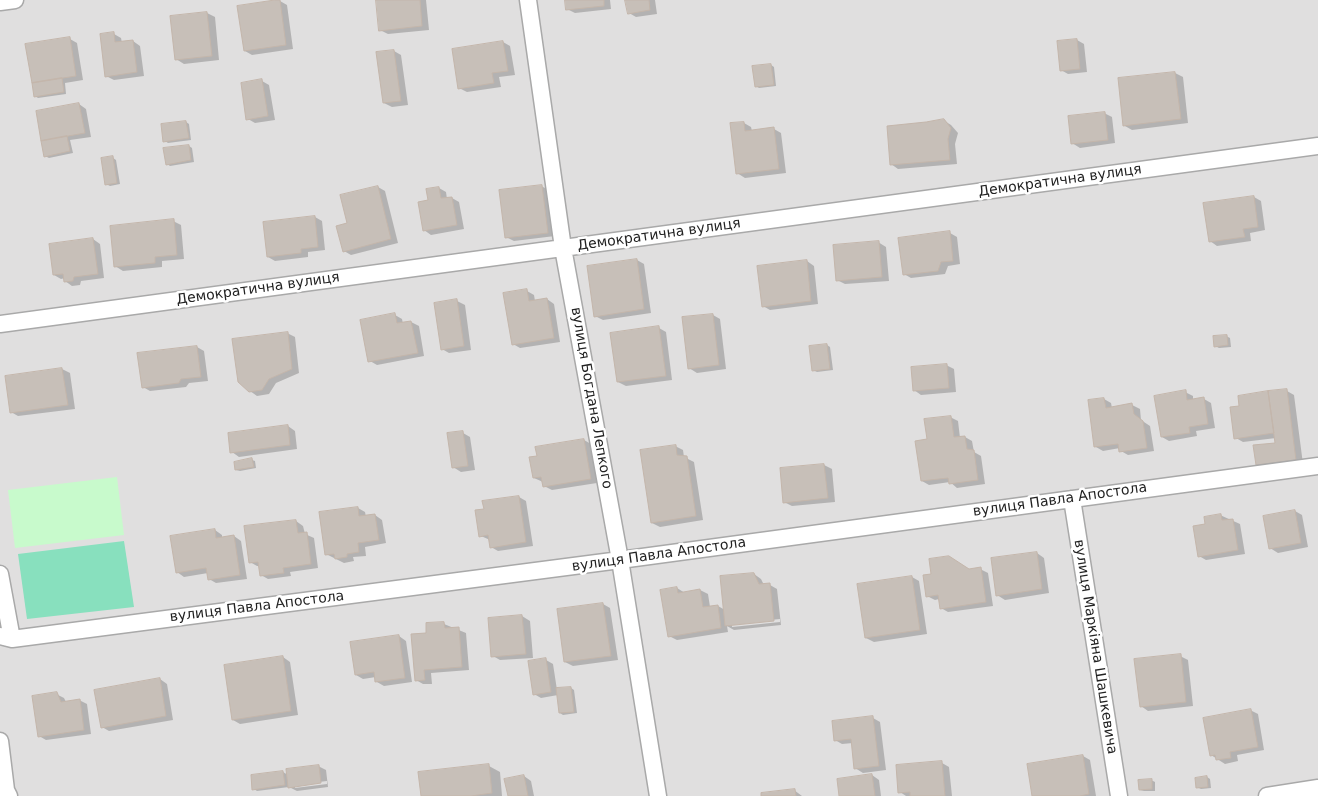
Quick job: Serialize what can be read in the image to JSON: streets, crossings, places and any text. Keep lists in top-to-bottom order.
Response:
{
  "streets": {
    "street": [
      "Демократична вулиця",
      "вулиця Богдана Лепкого",
      "вулиця Павла Апостола",
      "вулиця Маркіяна Шашкевича"
    ]
  },
  "crossings": [
    ["Демократична вулиця", "вулиця Богдана Лепкого"],
    ["вулиця Богдана Лепкого", "вулиця Павла Апостола"],
    ["вулиця Павла Апостола", "вулиця Маркіяна Шашкевича"]
  ]
}
